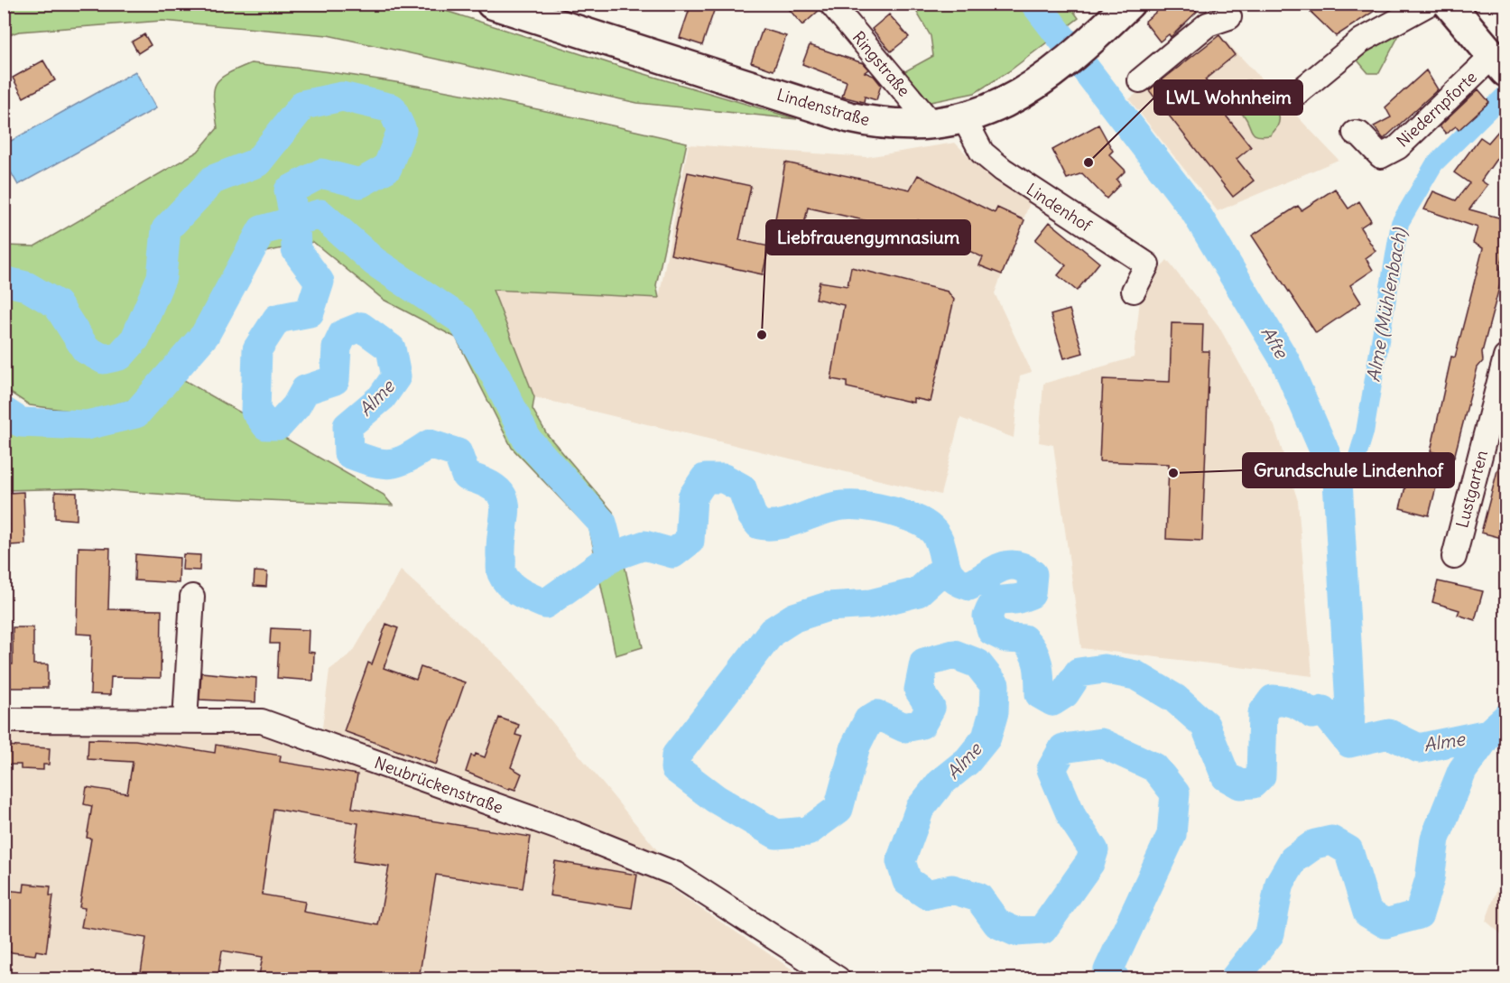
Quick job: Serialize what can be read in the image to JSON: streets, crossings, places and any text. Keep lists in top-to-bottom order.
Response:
{
  "streets": {
    "main road": ["Lindenstraße"],
    "street": [
      "Ringstraße",
      "Niedernpforte",
      "Lindenhof",
      "Lustgarten",
      "Neubrückenstraße"
    ]
  },
  "crossings": [
    ["Ringstraße", "Lindenstraße"],
    ["Lindenstraße", "Lindenhof"]
  ],
  "water": ["Alme (Mühlenbach)", "Afte", "Alme"],
  "places": ["LWL Wohnheim", "Liebfrauengymnasium", "Grundschule Lindenhof"]
}
